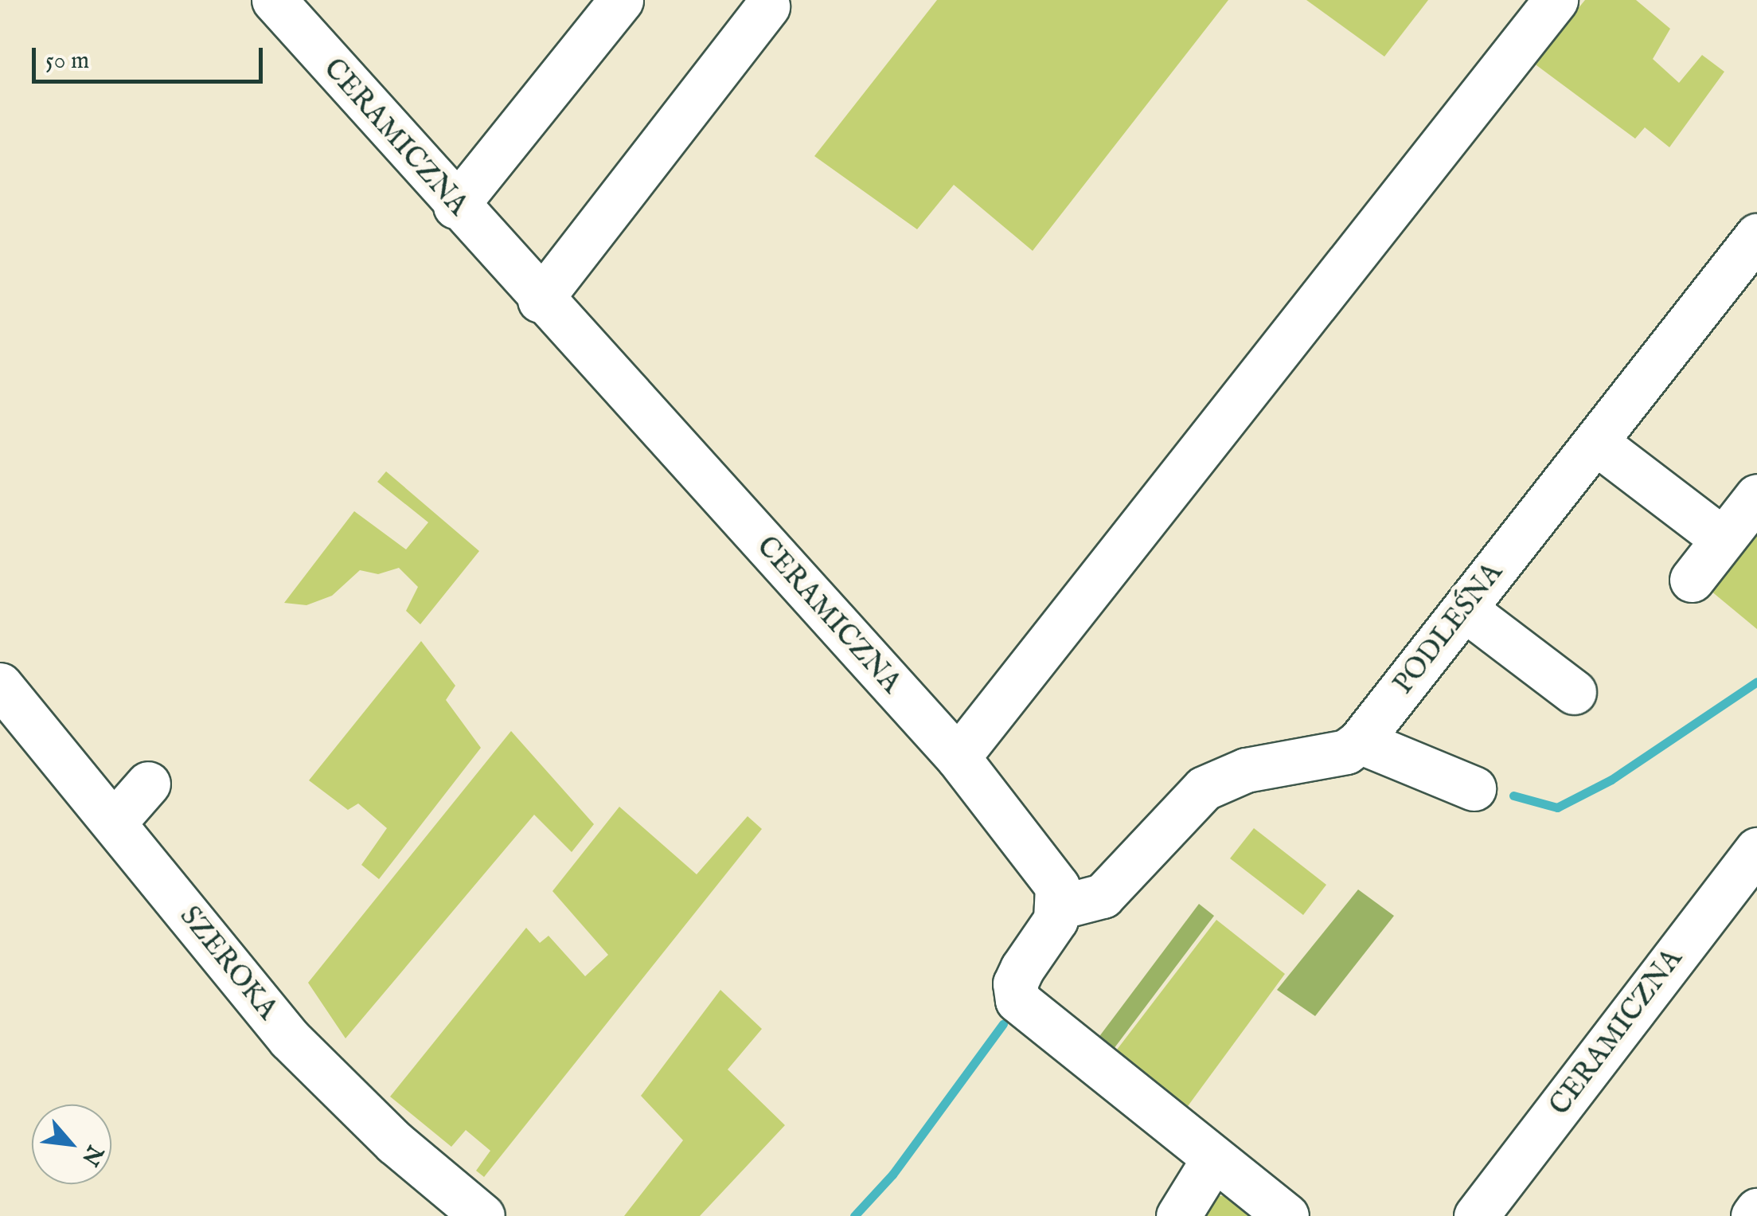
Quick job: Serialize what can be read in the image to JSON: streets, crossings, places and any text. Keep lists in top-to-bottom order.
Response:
{
  "streets": {
    "street": ["CERAMICZNA", "PODLEŚNA", "SZEROKA"]
  },
  "crossings": [
    ["CERAMICZNA", "PODLEŚNA"]
  ],
  "scale_bar": "50 m",
  "north": "bottom right"
}
